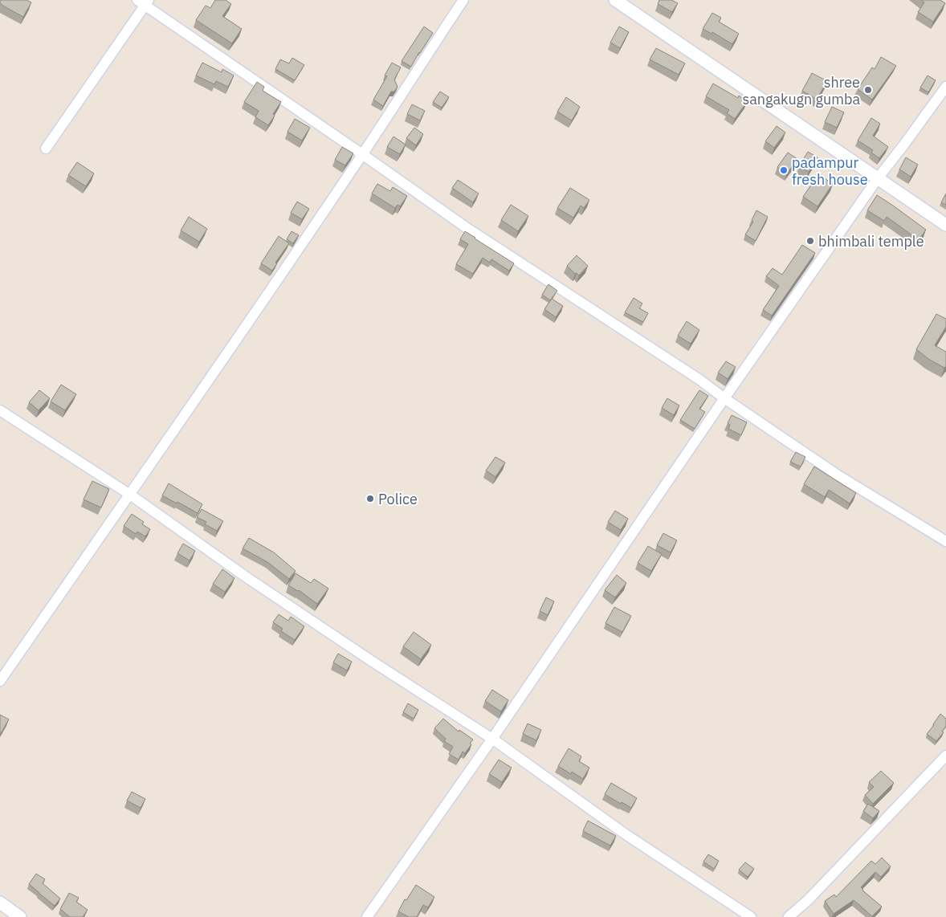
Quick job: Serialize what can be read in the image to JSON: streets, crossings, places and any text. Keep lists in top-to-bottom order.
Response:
{
  "places": [
    "shree sangakugn gumba",
    "padampur fresh house",
    "bhimbali temple",
    "Police"
  ]
}
